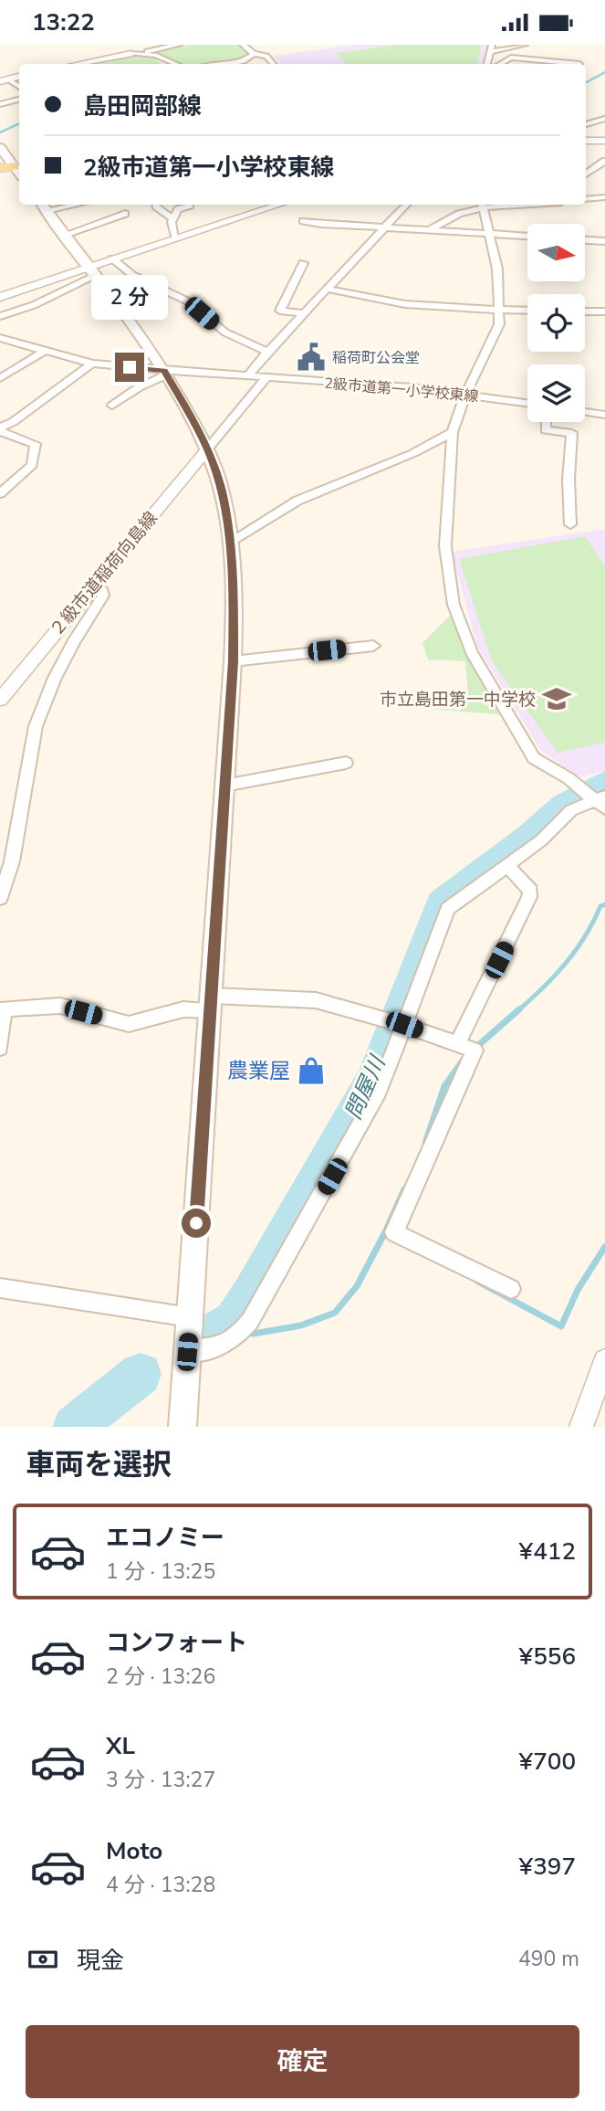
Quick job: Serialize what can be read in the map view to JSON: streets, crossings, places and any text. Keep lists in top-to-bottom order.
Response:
{
  "streets": {
    "street": ["2級市道第一小学校東線", "２級市道稲荷向島線"]
  },
  "water": ["問屋川"],
  "places": {
    "public building": ["稲荷町公会堂"],
    "school or university": ["市立島田第一中学校"],
    "shop": ["農業屋"]
  },
  "north": "right",
  "page": {
    "status": "13:22",
    "banner": ["島田岡部線", "2級市道第一小学校東線"],
    "bubble": "2 分",
    "heading": "車両を選択",
    "list": [
      {
        "name": "エコノミー",
        "note": "1 分 · 13:25",
        "value": "¥412"
      },
      {
        "name": "コンフォート",
        "note": "2 分 · 13:26",
        "value": "¥556"
      },
      {
        "name": "XL",
        "note": "3 分 · 13:27",
        "value": "¥700"
      },
      {
        "name": "Moto",
        "note": "4 分 · 13:28",
        "value": "¥397"
      }
    ],
    "pay": ["現金", "490 m"],
    "buttons": "確定"
  }
}
